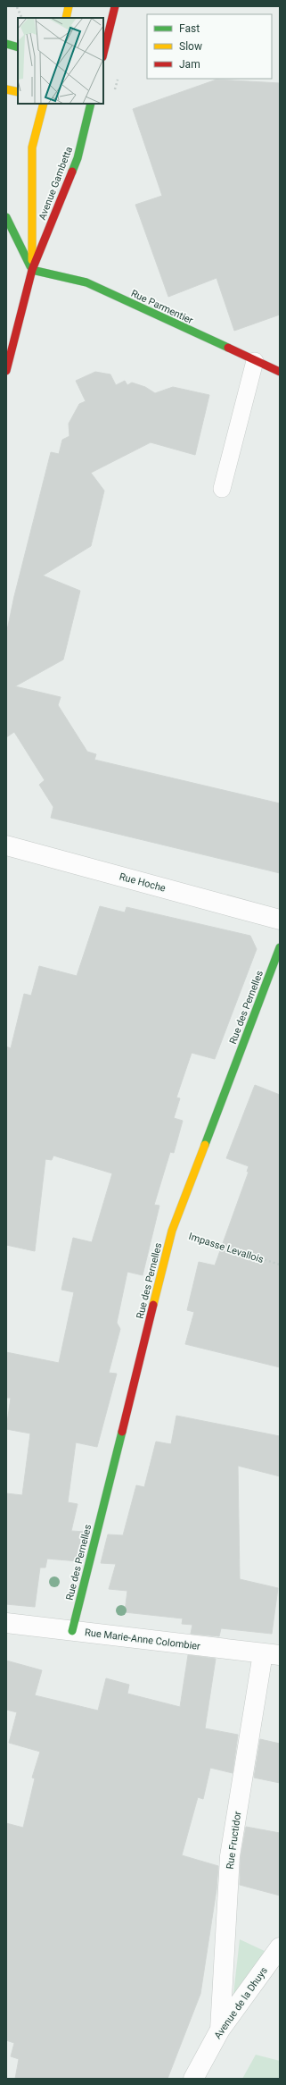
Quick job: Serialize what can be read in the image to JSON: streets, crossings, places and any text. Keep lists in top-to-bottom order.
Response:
{
  "streets": {
    "street": [
      "Avenue Gambetta",
      "Rue Parmentier",
      "Rue Hoche",
      "Rue des Pernelles",
      "Rue Marie-Anne Colombier",
      "Rue Fructidor",
      "Avenue de la Dhuys"
    ],
    "path": ["Impasse Levallois"]
  },
  "crossings": [
    ["Avenue Gambetta", "Rue Parmentier"],
    ["Rue des Pernelles", "Impasse Levallois"],
    ["Rue des Pernelles", "Rue Marie-Anne Colombier"],
    ["Rue Marie-Anne Colombier", "Rue Fructidor"],
    ["Rue Fructidor", "Avenue de la Dhuys"]
  ],
  "legend": ["Fast", "Slow", "Jam"]
}
